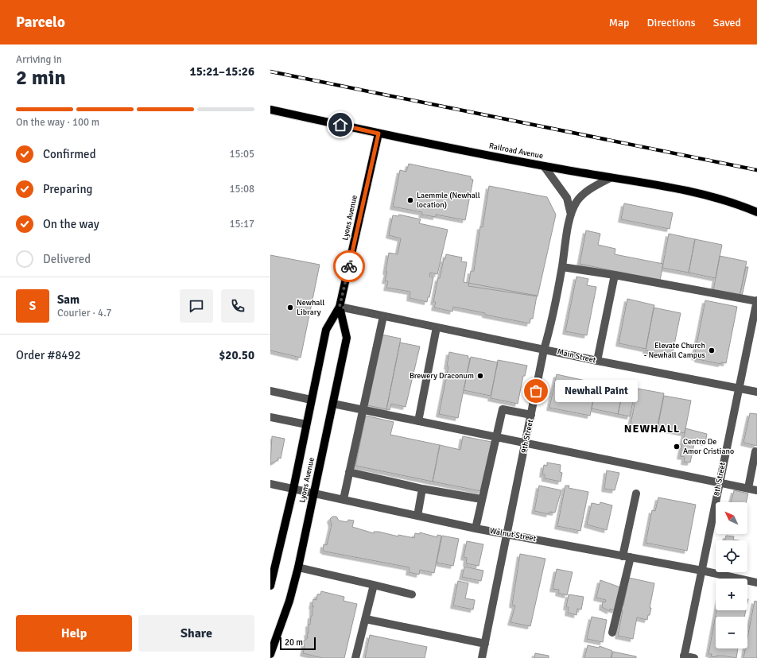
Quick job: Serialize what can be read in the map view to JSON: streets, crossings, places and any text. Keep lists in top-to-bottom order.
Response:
{
  "streets": {
    "main road": ["Railroad Avenue", "Lyons Avenue"],
    "street": [
      "Main Street",
      "9th Street",
      "8th Street",
      "Walnut Street"
    ]
  },
  "crossings": [
    ["Railroad Avenue", "Lyons Avenue"],
    ["Railroad Avenue", "9th Street"],
    ["Lyons Avenue", "Main Street"],
    ["Lyons Avenue", "Walnut Street"],
    ["Main Street", "9th Street"],
    ["Main Street", "8th Street"],
    ["9th Street", "Walnut Street"],
    ["8th Street", "Walnut Street"]
  ],
  "districts": ["NEWHALL"],
  "places": [
    "Laemmle (Newhall location)",
    "Newhall Library",
    "Elevate Church - Newhall Campus",
    "Brewery Draconum",
    "Newhall Paint",
    "Centro De Amor Cristiano"
  ],
  "scale_bar": "20 m",
  "north": "top left",
  "page": {
    "header": "Parcelo",
    "nav": ["Map", "Directions", "Saved"],
    "heading": ["2 min", "Arriving in", "15:21–15:26"],
    "panel": [
      "Sam",
      "Courier · 4.7",
      "Order #8492",
      "$20.50"
    ],
    "bar": "On the way · 100 m",
    "list": [
      ["Confirmed", "15:05"],
      ["Preparing", "15:08"],
      ["On the way", "15:17"],
      "Delivered"
    ],
    "round": "S",
    "bubble": "Newhall Paint",
    "map_buttons": ["+", "−"],
    "buttons": ["Help", "Share"],
    "scale": "20 m"
  }
}
